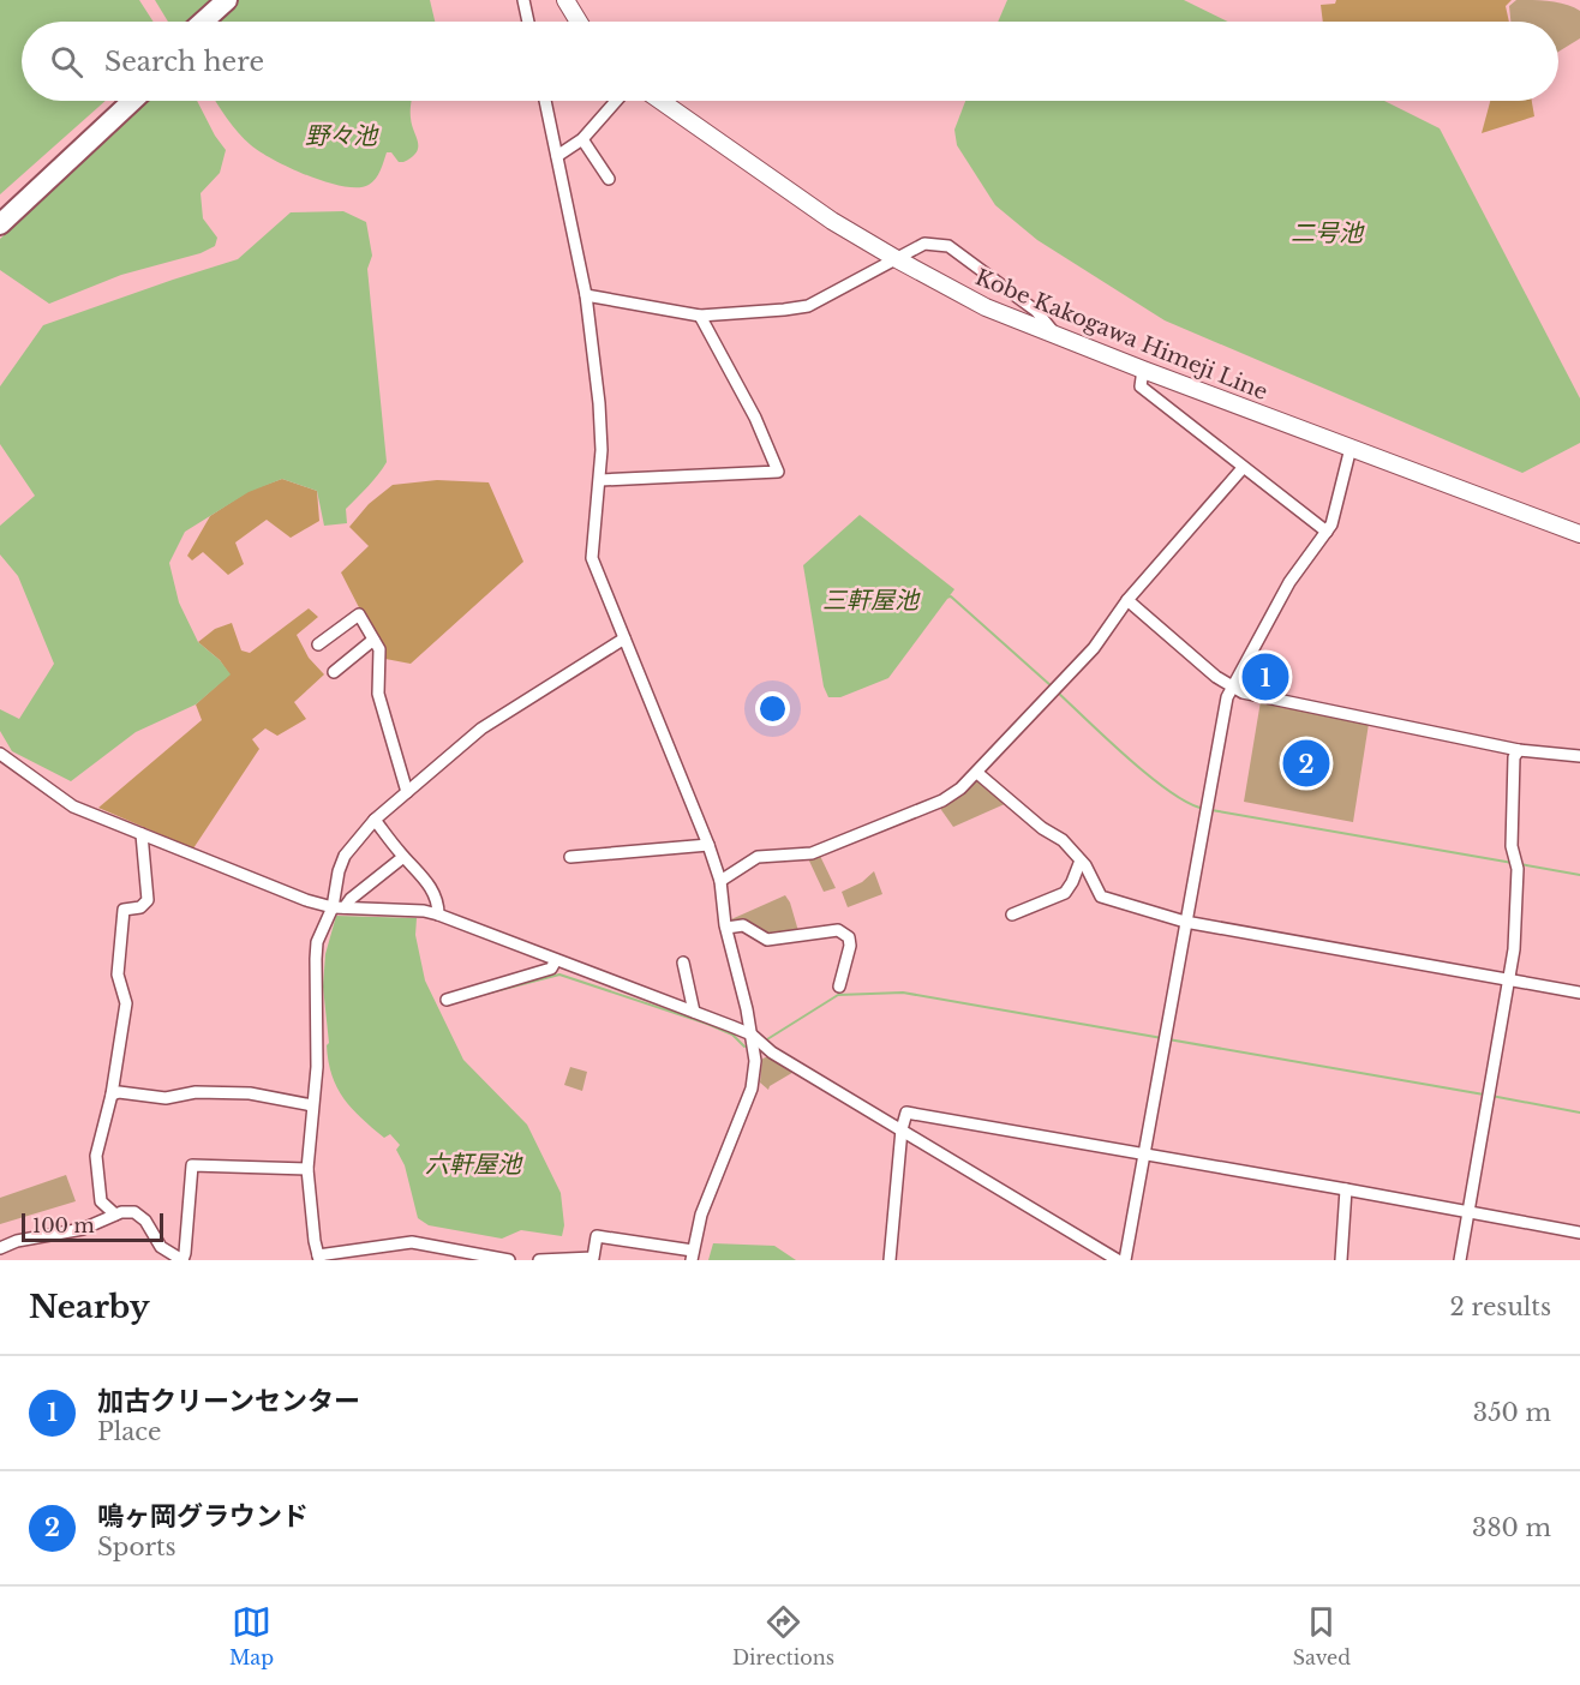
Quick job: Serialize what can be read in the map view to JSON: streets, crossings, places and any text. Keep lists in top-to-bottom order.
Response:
{
  "streets": {
    "main road": ["Kobe Kakogawa Himeji Line"]
  },
  "water": [
    "野々池",
    "二号池",
    "三軒屋池",
    "六軒屋池"
  ],
  "scale_bar": "100 m",
  "page": {
    "search": "Search here",
    "pins": ["1", "2"],
    "scale": "100 m",
    "heading": ["Nearby", "2 results"],
    "list": [
      {
        "mark": "1",
        "name": "加古クリーンセンター",
        "note": "Place",
        "value": "350 m"
      },
      {
        "mark": "2",
        "name": "鳴ヶ岡グラウンド",
        "note": "Sports",
        "value": "380 m"
      }
    ],
    "nav": ["Map", "Directions", "Saved"]
  }
}
